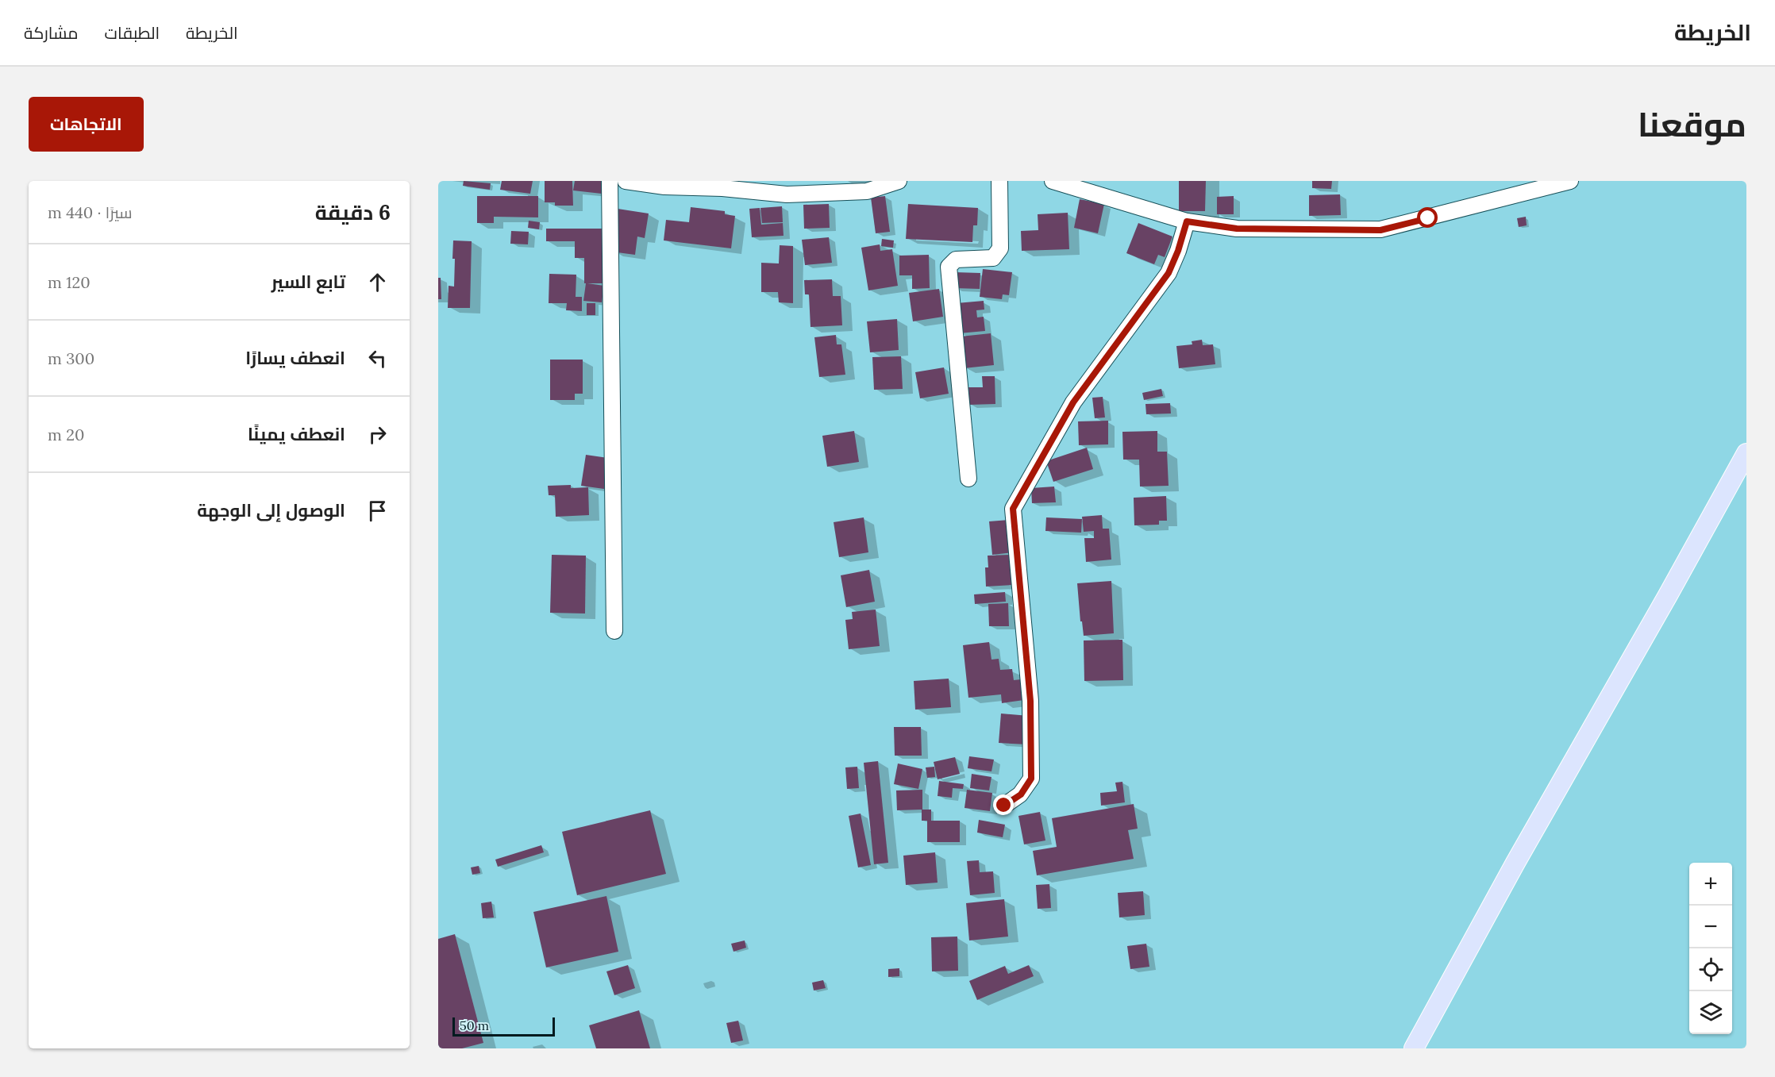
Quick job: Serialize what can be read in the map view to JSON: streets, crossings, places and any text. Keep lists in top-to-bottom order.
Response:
{
  "scale_bar": "50 m",
  "page": {
    "header": "الخريطة",
    "nav": ["الخريطة", "الطبقات", "مشاركة"],
    "title": "موقعنا",
    "buttons": "الاتجاهات",
    "heading": ["6 دقيقة", "سيرًا · 440 m"],
    "list": [
      ["تابع السير", "120 m"],
      ["انعطف يسارًا", "300 m"],
      ["انعطف يمينًا", "20 m"],
      "الوصول إلى الوجهة"
    ],
    "map_buttons": ["+", "−"],
    "scale": "50 m"
  }
}
